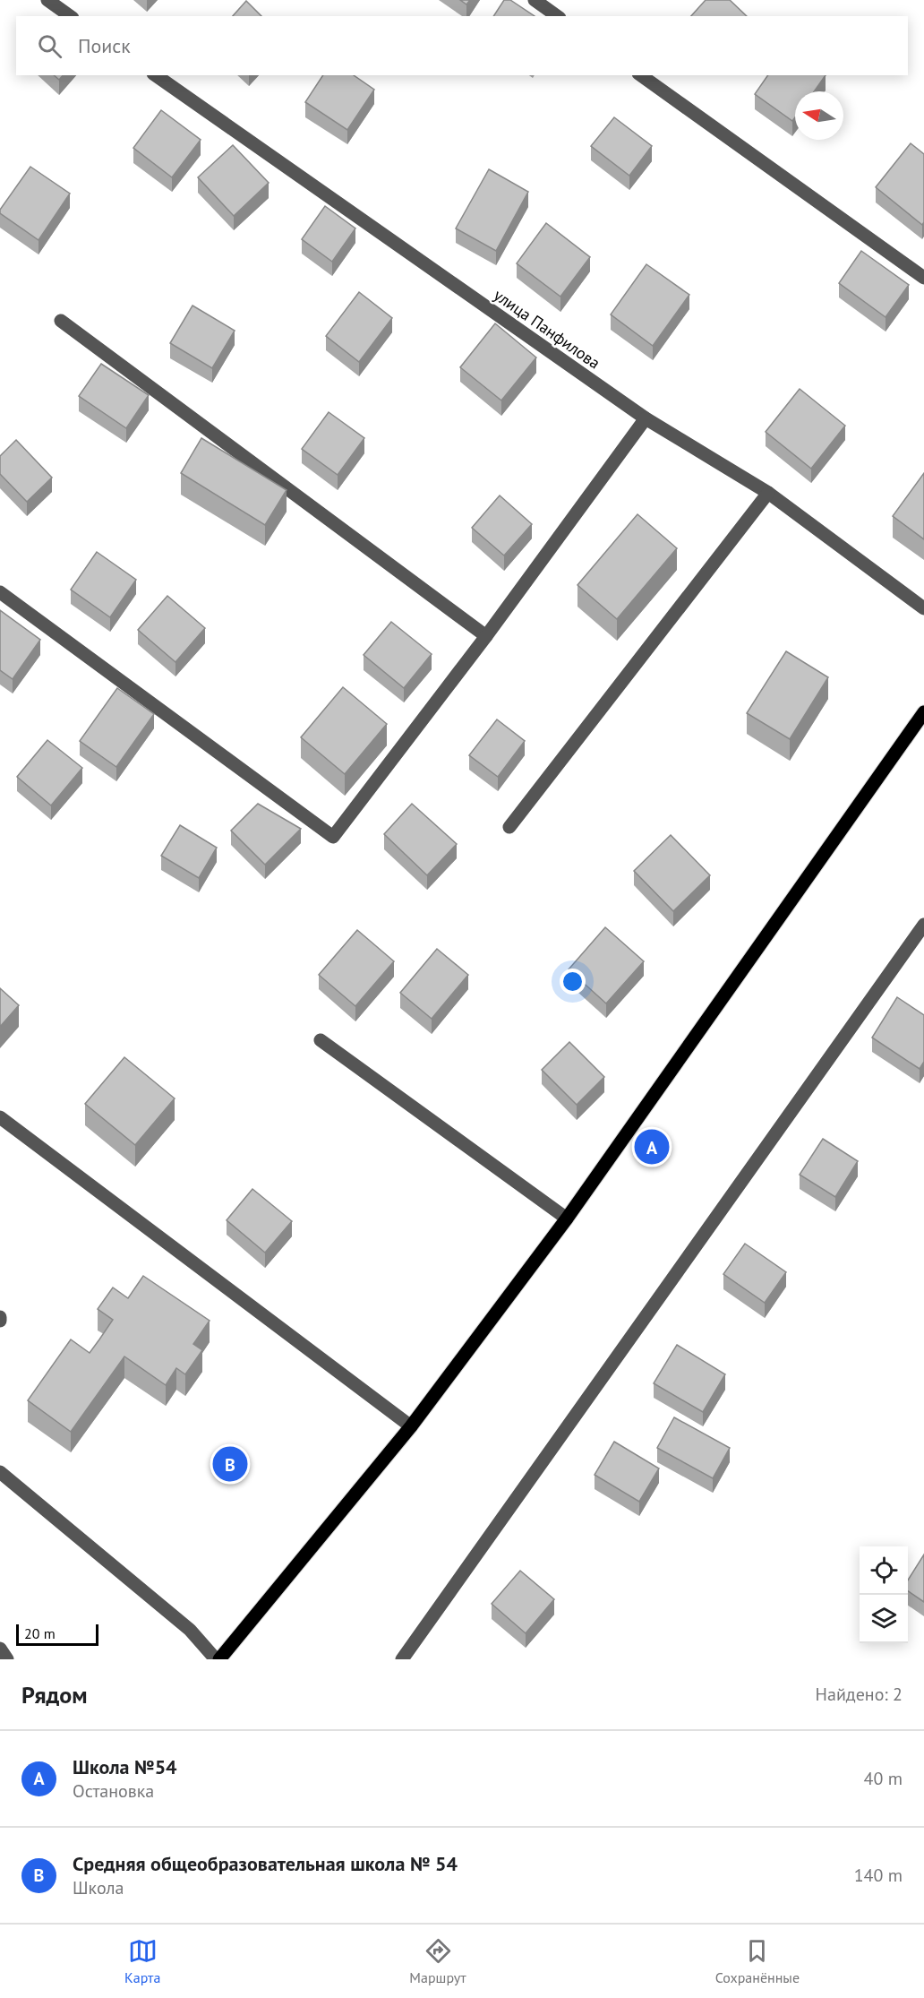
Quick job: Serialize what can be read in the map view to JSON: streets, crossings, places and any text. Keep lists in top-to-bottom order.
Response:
{
  "streets": {
    "street": ["улица Панфилова"]
  },
  "scale_bar": "20 m",
  "north": "left",
  "page": {
    "search": "Поиск",
    "pins": ["A", "B"],
    "scale": "20 m",
    "heading": ["Рядом", "Найдено: 2"],
    "list": [
      {
        "mark": "A",
        "name": "Школа №54",
        "note": "Остановка",
        "value": "40 m"
      },
      {
        "mark": "B",
        "name": "Средняя общеобразовательная школа № 54",
        "note": "Школа",
        "value": "140 m"
      }
    ],
    "nav": ["Карта", "Маршрут", "Сохранённые"]
  }
}
